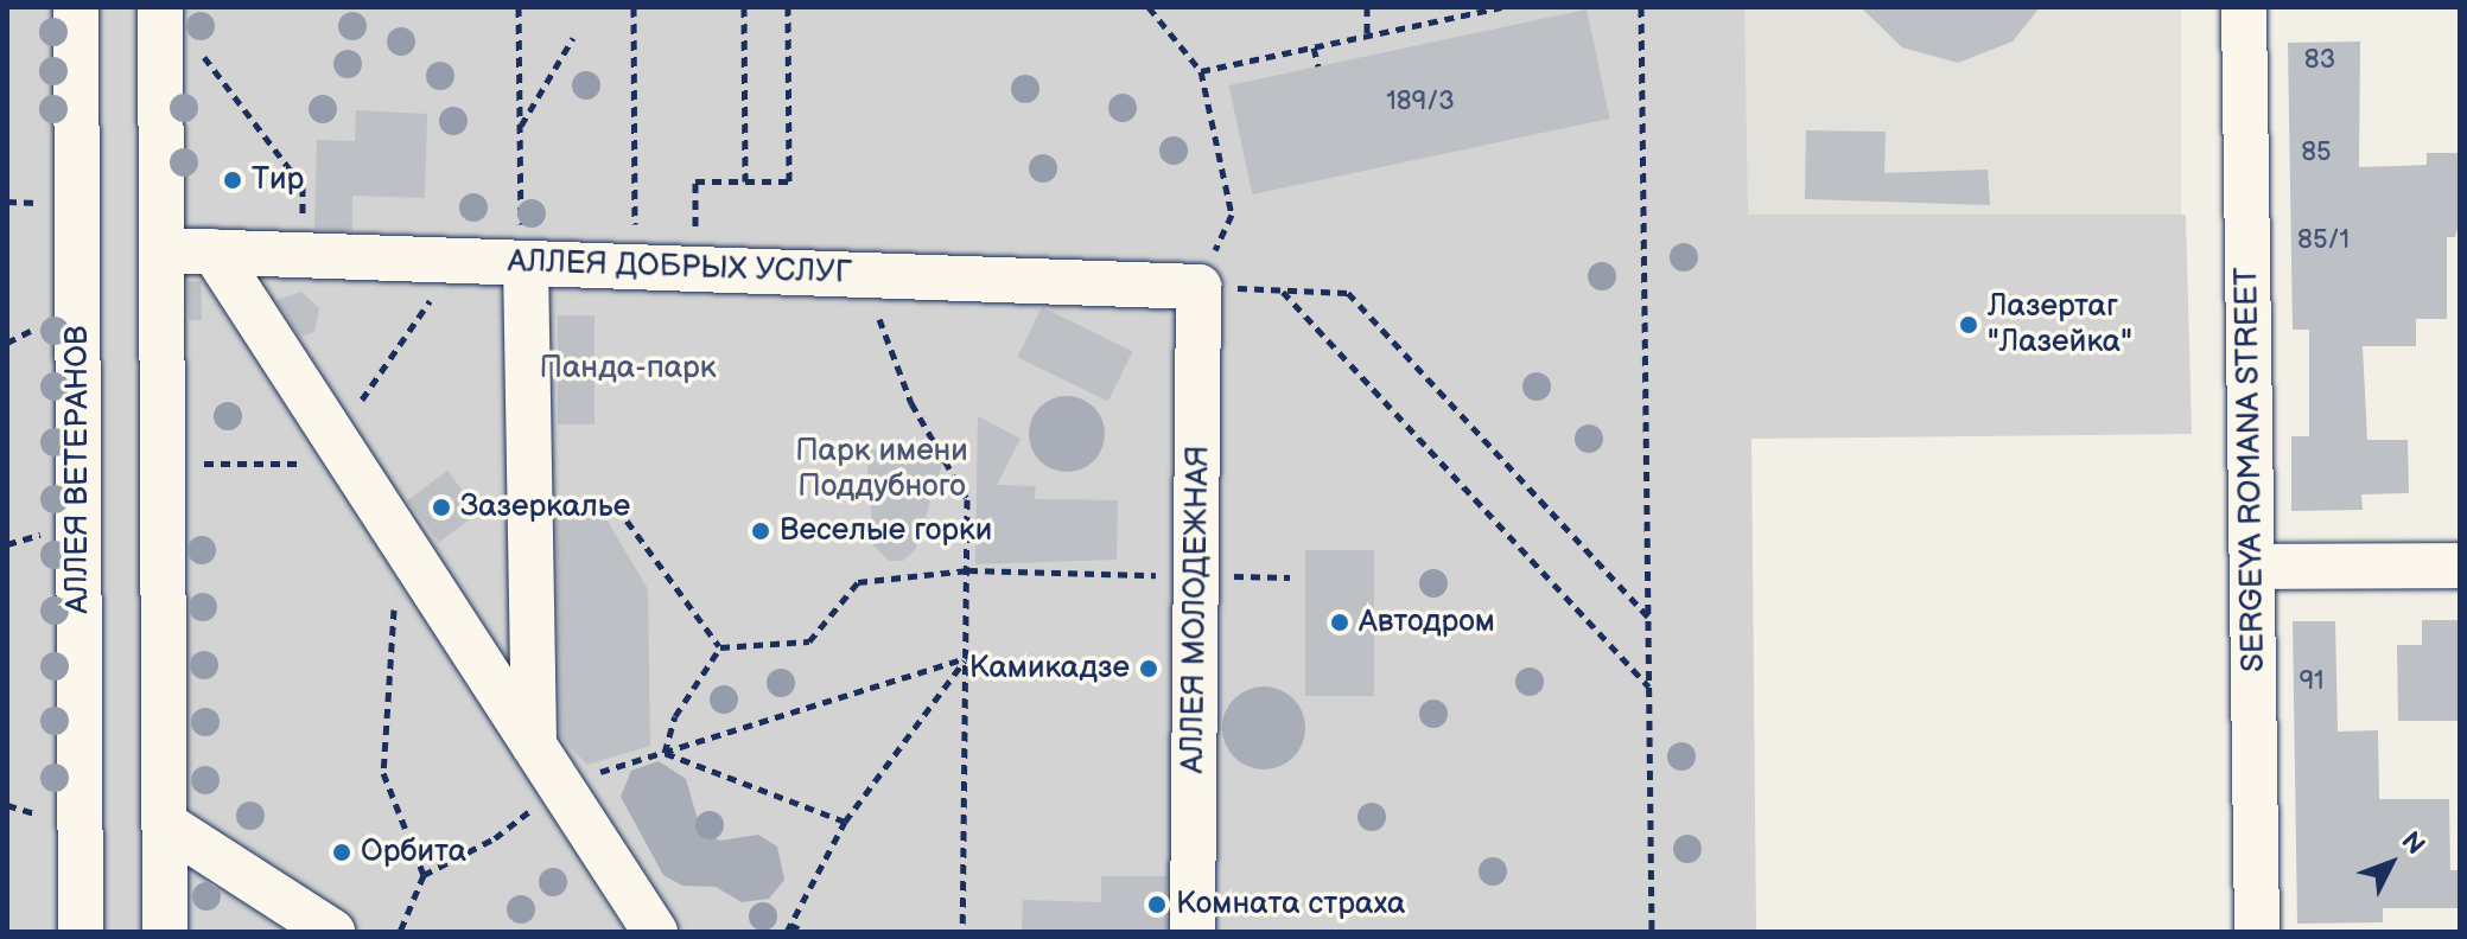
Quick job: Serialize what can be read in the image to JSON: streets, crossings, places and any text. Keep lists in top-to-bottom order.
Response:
{
  "streets": {
    "street": [
      "АЛЛЕЯ ДОБРЫХ УСЛУГ",
      "АЛЛЕЯ ВЕТЕРАНОВ",
      "SERGEYA ROMANA STREET",
      "АЛЛЕЯ МОЛОДЕЖНАЯ"
    ]
  },
  "crossings": [
    ["АЛЛЕЯ ДОБРЫХ УСЛУГ", "АЛЛЕЯ МОЛОДЕЖНАЯ"]
  ],
  "parks": ["Панда-парк", "Парк имени Поддубного"],
  "places": [
    "Тир",
    "Лазертаг \"Лазейка\"",
    "Зазеркалье",
    "Веселые горки",
    "Автодром",
    "Камикадзе",
    "Орбита",
    "Комната страха"
  ],
  "house_numbers": [
    "83",
    "189/3",
    "85",
    "85/1",
    "91"
  ],
  "north": "top right"
}
